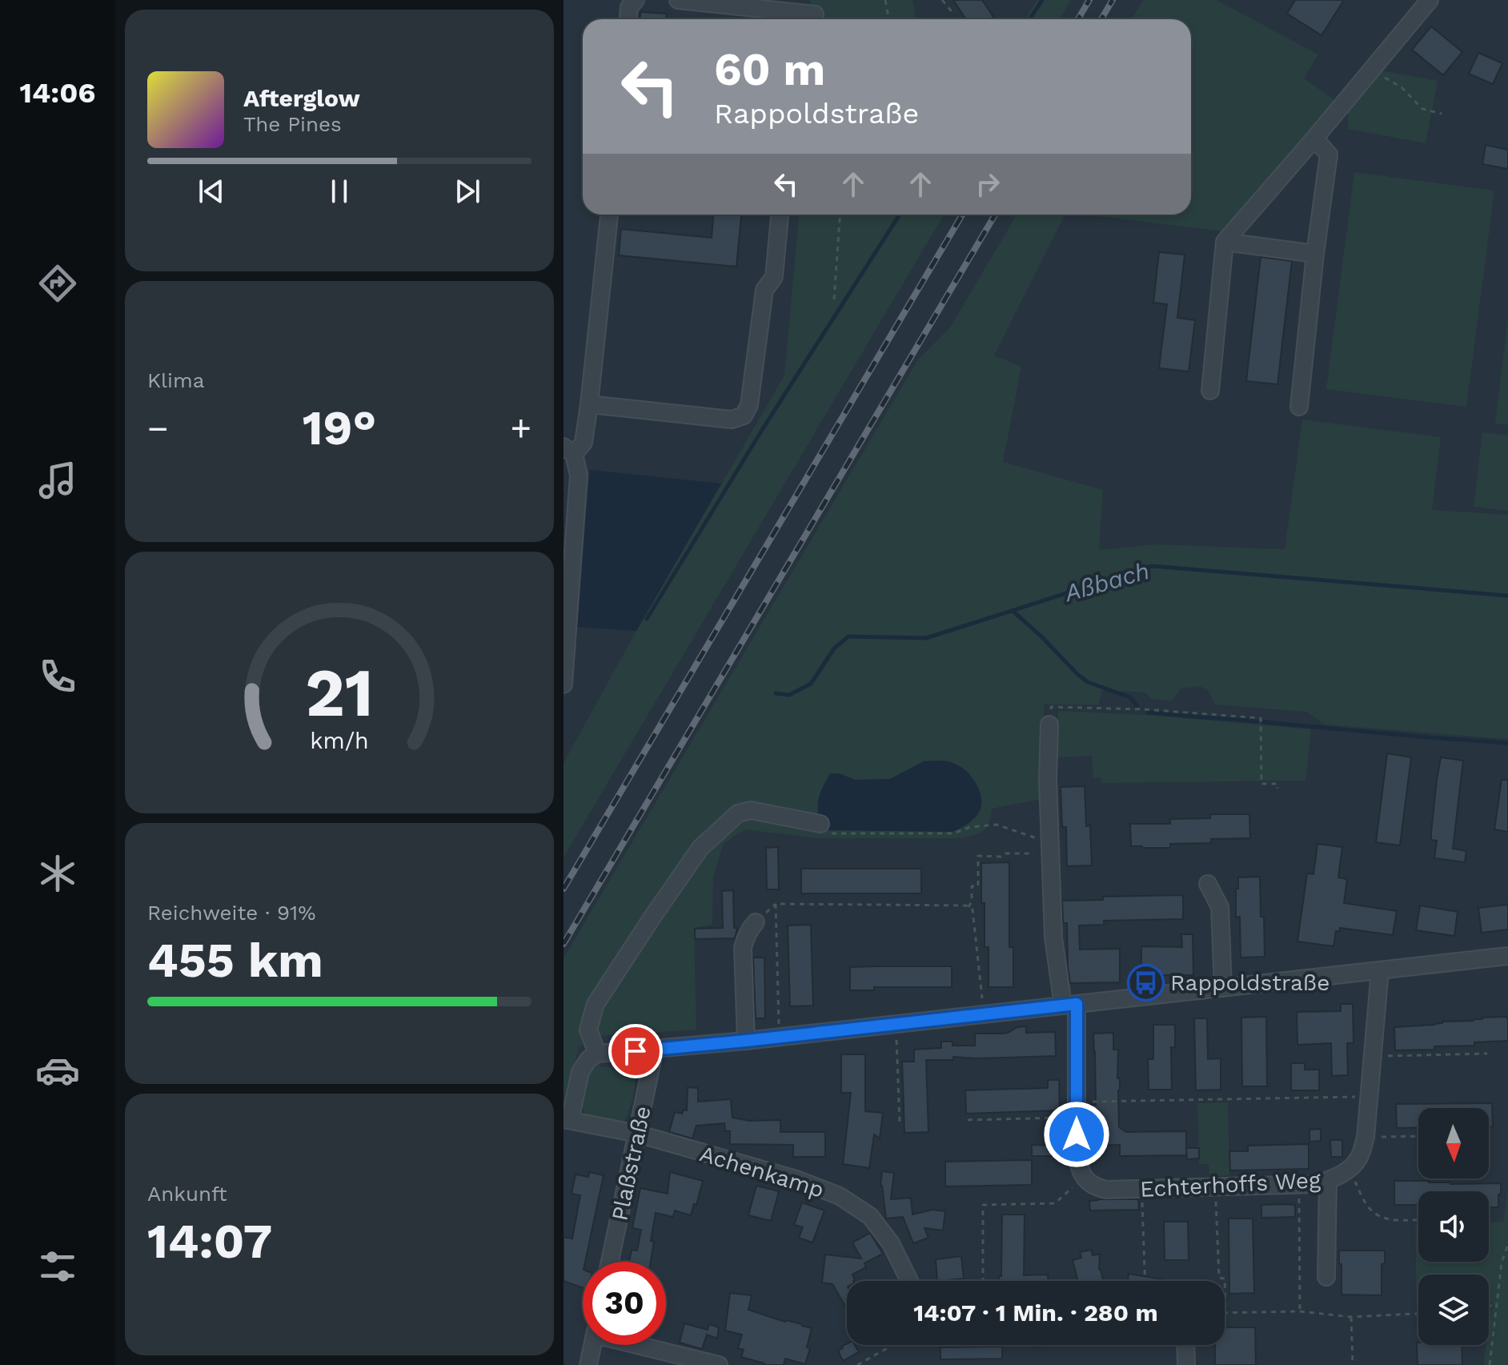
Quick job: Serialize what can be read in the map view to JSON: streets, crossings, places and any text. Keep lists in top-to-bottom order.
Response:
{
  "streets": {
    "street": ["Plaßstraße", "Achenkamp", "Echterhoffs Weg"]
  },
  "crossings": [
    ["Plaßstraße", "Achenkamp"]
  ],
  "water": ["Aßbach"],
  "places": {
    "bus stop": ["Rappoldstraße"]
  },
  "north": "bottom",
  "page": {
    "tabs": "14:06",
    "turn": ["60 m", "Rappoldstraße"],
    "song": ["Afterglow", "The Pines"],
    "tile": [
      "Klima",
      ["Reichweite · 91%", "455 km"],
      ["Ankunft", "14:07"]
    ],
    "heat": ["−", "19°", "+"],
    "limit": "30",
    "trip": "14:07 · 1 Min. · 280 m",
    "gauge": ["21", "km/h"]
  }
}
